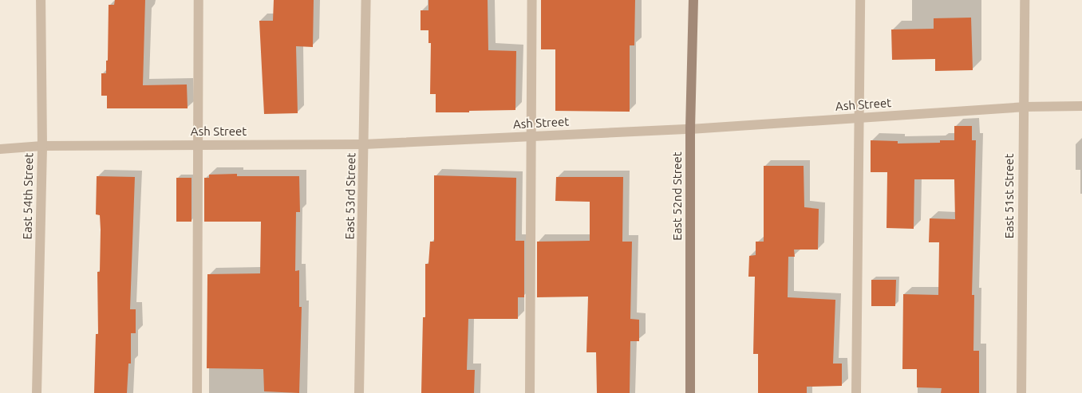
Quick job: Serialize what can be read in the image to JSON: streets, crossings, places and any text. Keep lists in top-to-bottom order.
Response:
{
  "streets": {
    "main road": ["East 52nd Street"],
    "street": [
      "Ash Street",
      "East 54th Street",
      "East 53rd Street",
      "East 51st Street"
    ]
  },
  "crossings": [
    ["Ash Street", "East 54th Street"],
    ["Ash Street", "East 53rd Street"],
    ["Ash Street", "East 52nd Street"],
    ["Ash Street", "East 51st Street"]
  ]
}
